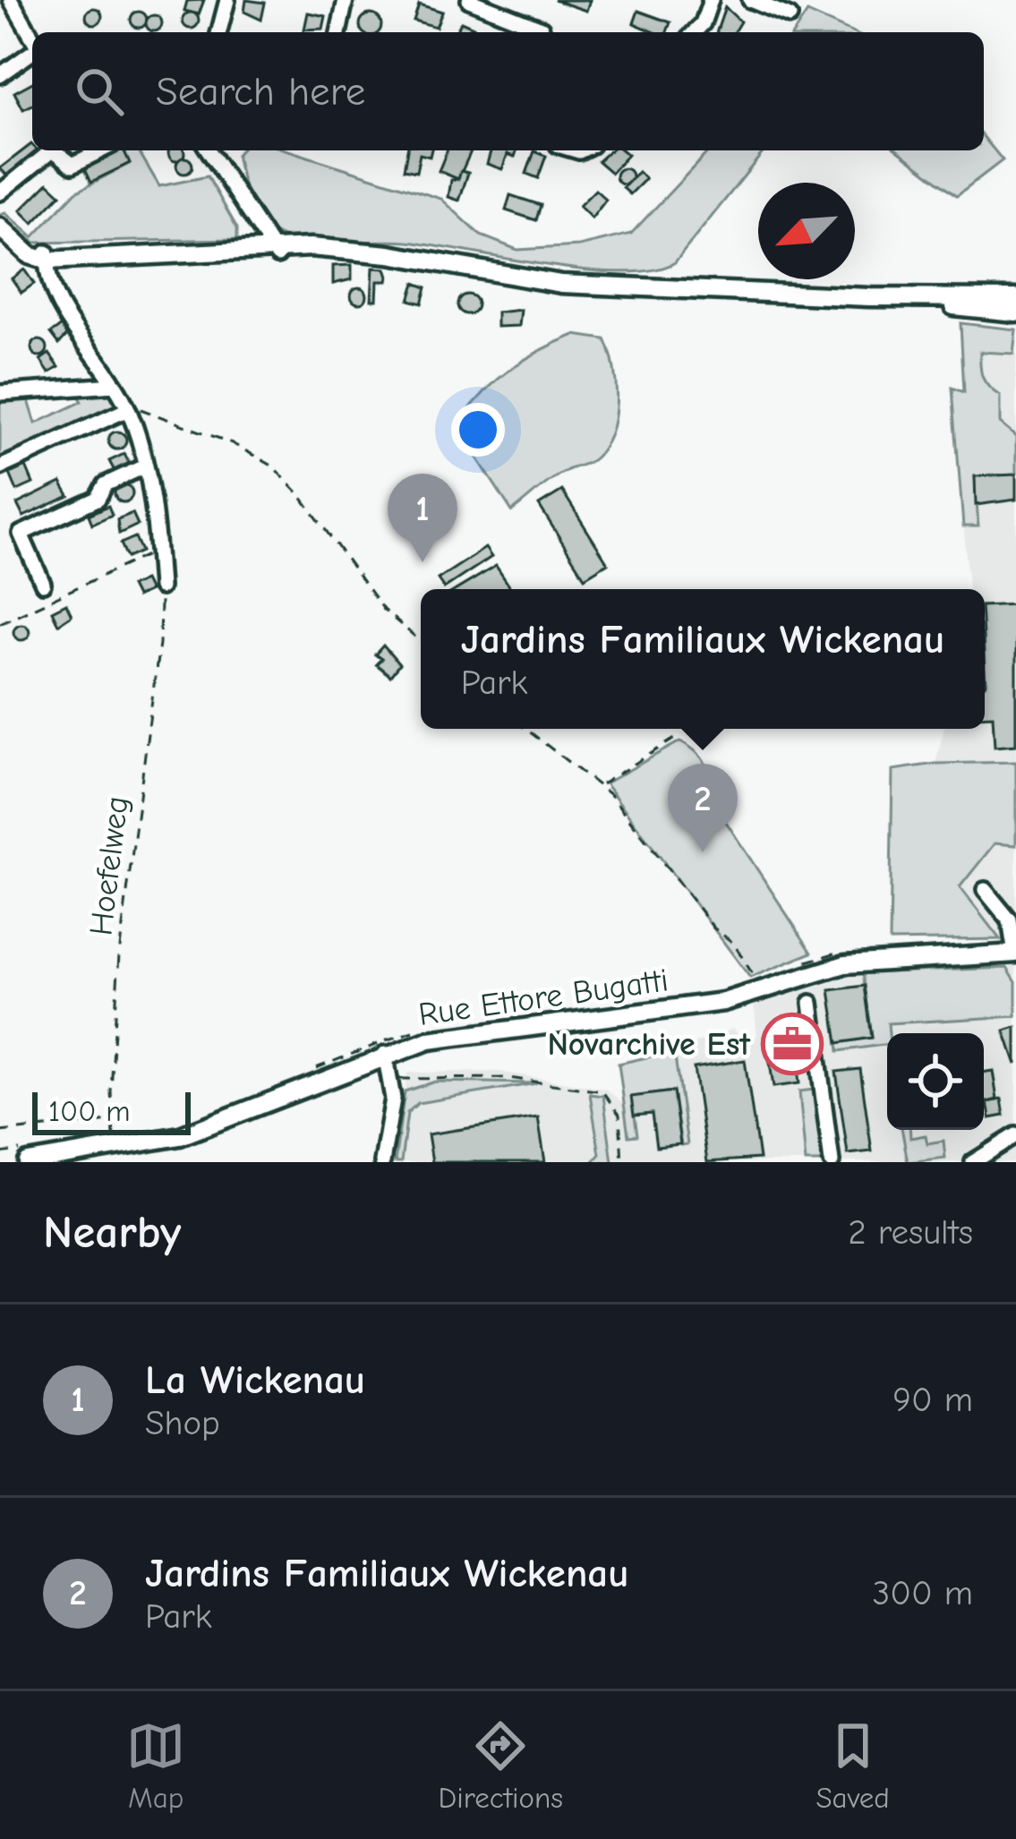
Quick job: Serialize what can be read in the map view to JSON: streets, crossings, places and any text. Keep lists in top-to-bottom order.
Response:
{
  "streets": {
    "main road": ["Rue Ettore Bugatti"],
    "path": ["Hoefelweg"]
  },
  "crossings": [
    ["Hoefelweg", "Rue Ettore Bugatti"]
  ],
  "places": {
    "office": ["Novarchive Est"]
  },
  "scale_bar": "100 m",
  "north": "bottom left",
  "page": {
    "search": "Search here",
    "pins": ["1", "2"],
    "popup": ["Jardins Familiaux Wickenau", "Park"],
    "scale": "100 m",
    "heading": ["Nearby", "2 results"],
    "list": [
      {
        "mark": "1",
        "name": "La Wickenau",
        "note": "Shop",
        "value": "90 m"
      },
      {
        "mark": "2",
        "name": "Jardins Familiaux Wickenau",
        "note": "Park",
        "value": "300 m"
      }
    ],
    "nav": ["Map", "Directions", "Saved"]
  }
}
